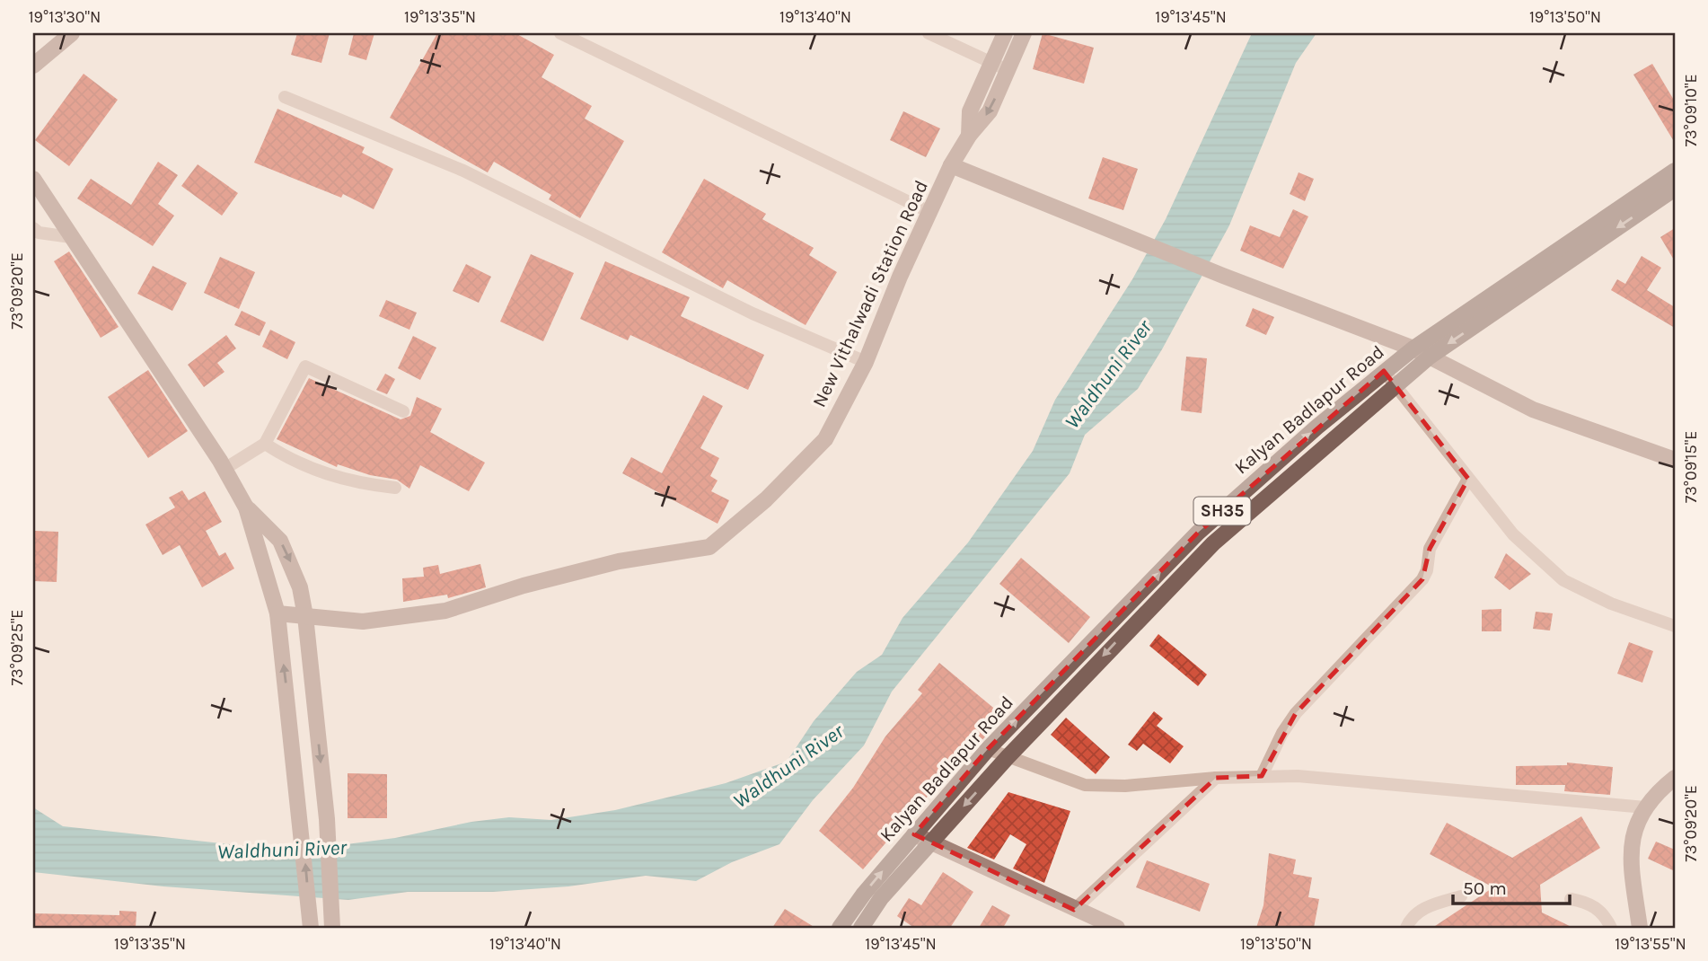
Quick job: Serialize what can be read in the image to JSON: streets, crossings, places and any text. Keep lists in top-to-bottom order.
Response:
{
  "streets": {
    "main road": ["Kalyan Badlapur Road", "SH35"],
    "street": ["New Vithalwadi Station Road"]
  },
  "water": ["Waldhuni River"],
  "scale_bar": "50 m",
  "coordinates": [
    "19°13'30\"N",
    "19°13'35\"N",
    "19°13'40\"N",
    "19°13'45\"N",
    "19°13'50\"N",
    "73°09'10\"E",
    "73°09'20\"E",
    "73°09'15\"E",
    "73°09'25\"E",
    "19°13'55\"N"
  ]
}
